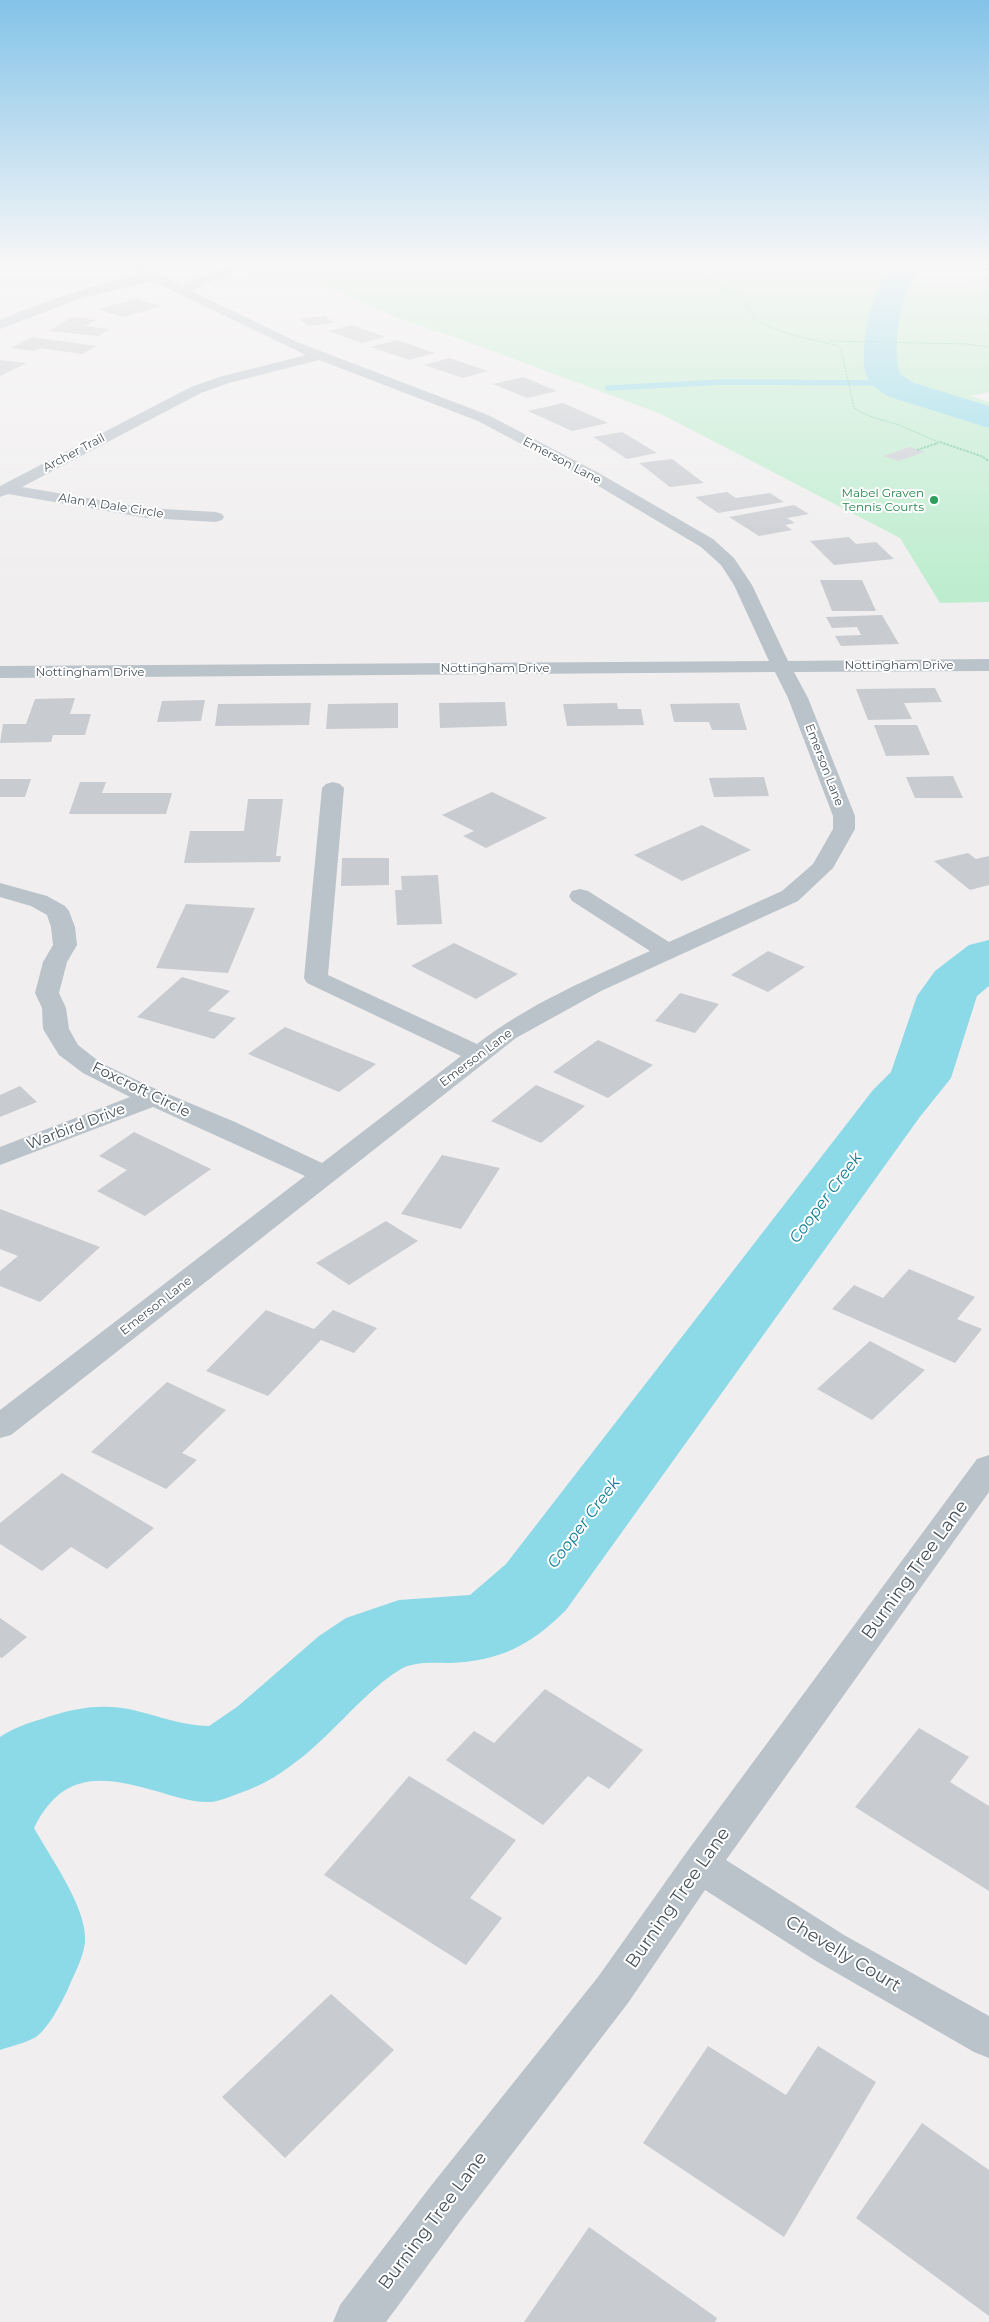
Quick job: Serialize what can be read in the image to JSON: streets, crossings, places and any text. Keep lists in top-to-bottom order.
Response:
{
  "streets": {
    "street": [
      "Archer Trail",
      "Emerson Lane",
      "Alan A Dale Circle",
      "Nottingham Drive",
      "Foxcroft Circle",
      "Warbird Drive",
      "Burning Tree Lane",
      "Chevelly Court"
    ]
  },
  "crossings": [
    ["Archer Trail", "Alan A Dale Circle"],
    ["Emerson Lane", "Nottingham Drive"],
    ["Emerson Lane", "Foxcroft Circle"],
    ["Foxcroft Circle", "Warbird Drive"],
    ["Burning Tree Lane", "Chevelly Court"]
  ],
  "water": ["Cooper Creek"],
  "places": ["Mabel Graven Tennis Courts"]
}
